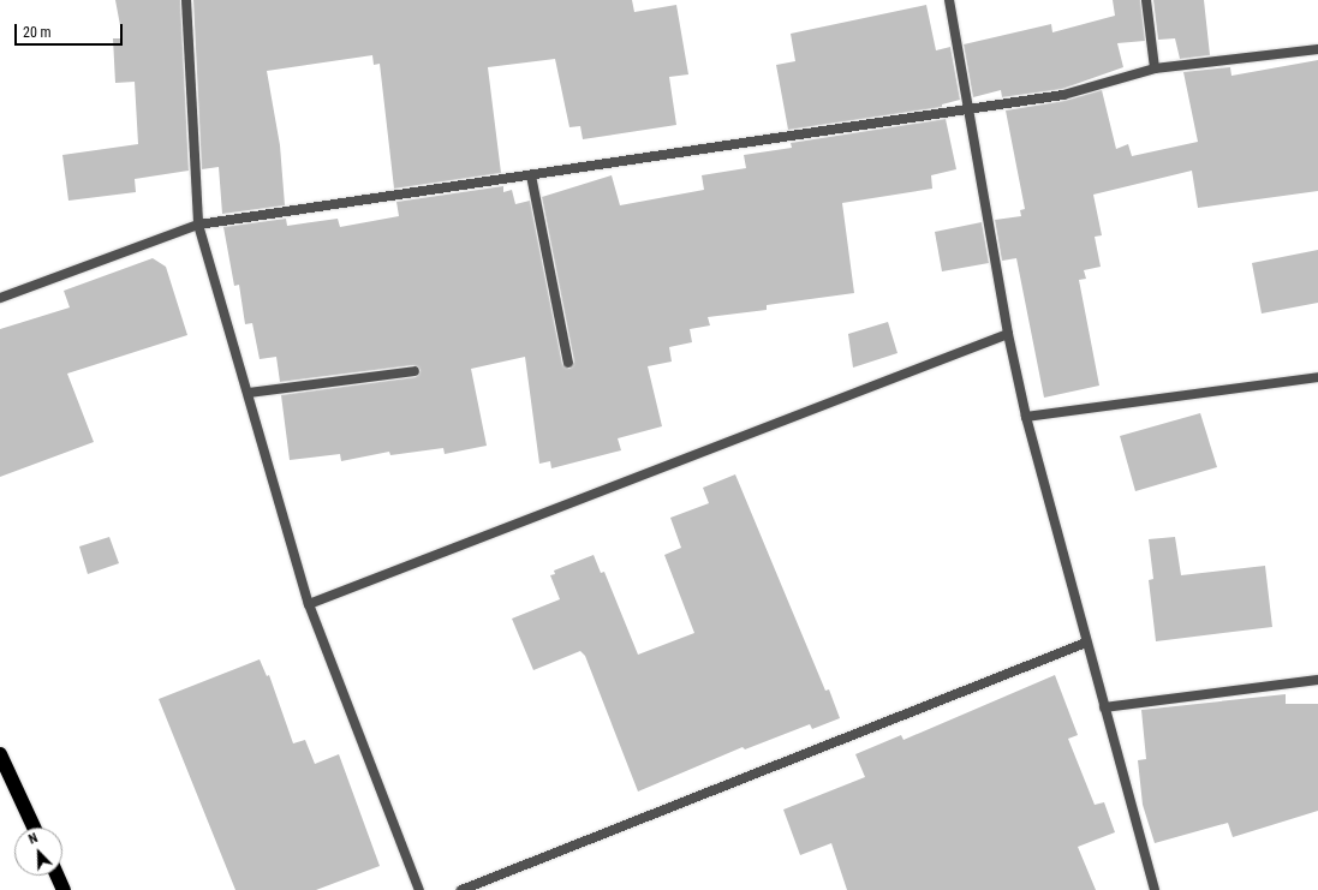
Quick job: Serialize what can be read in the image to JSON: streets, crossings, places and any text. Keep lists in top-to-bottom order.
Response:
{
  "scale_bar": "20 m",
  "north": "top left"
}
